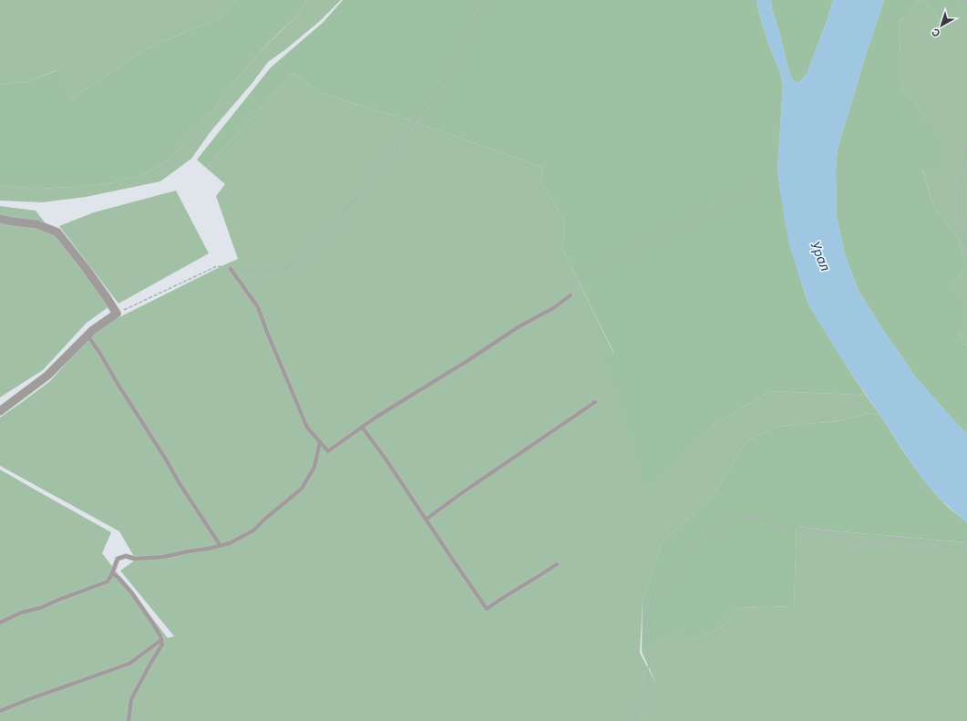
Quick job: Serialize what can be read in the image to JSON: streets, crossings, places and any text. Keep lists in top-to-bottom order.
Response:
{
  "water": ["Урал"],
  "north": "bottom left"
}
